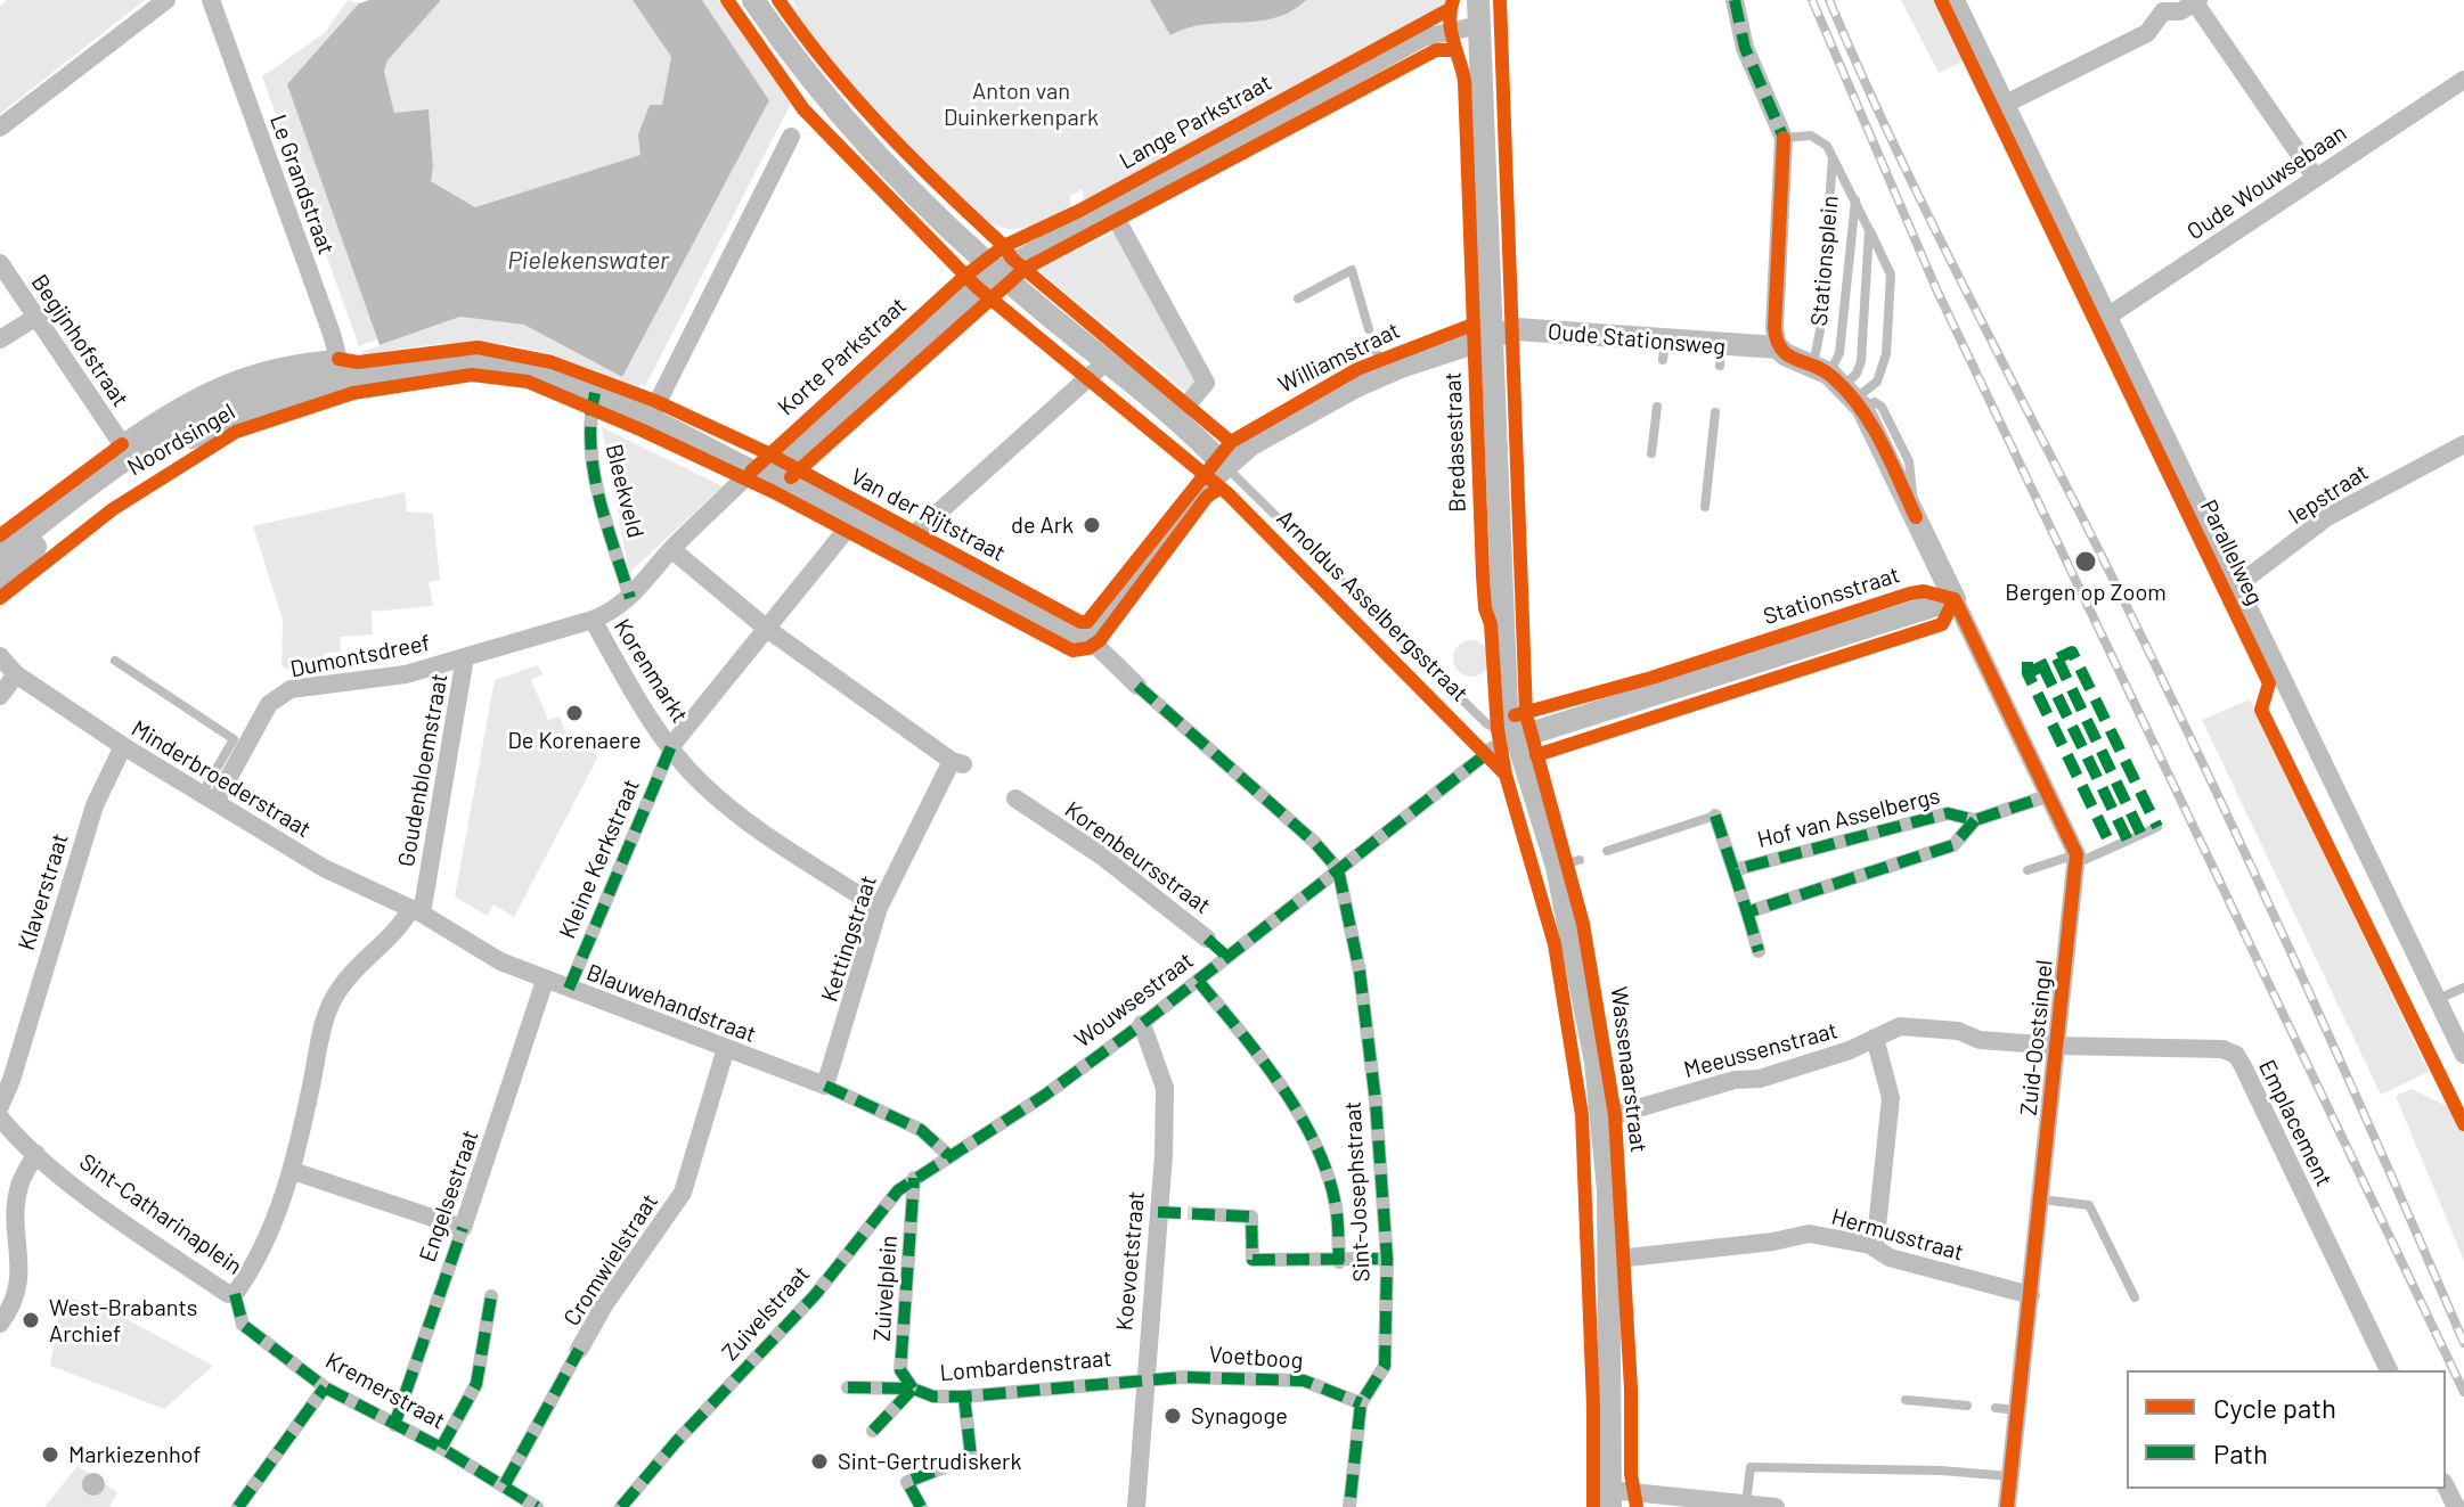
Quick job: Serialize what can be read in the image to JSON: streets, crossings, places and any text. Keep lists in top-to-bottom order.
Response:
{
  "streets": {
    "street": [
      "Lange Parkstraat",
      "Oude Wouwsebaan",
      "Le Grandstraat",
      "Stationsplein",
      "Oude Stationsweg",
      "Begijnhofstraat",
      "Korte Parkstraat",
      "Williamstraat",
      "Noordsingel",
      "Bredasestraat",
      "Bleekveld",
      "Iepstraat",
      "Van der Rijtstraat",
      "Parallelweg",
      "Stationsstraat",
      "Arnoldus Asselbergsstraat",
      "Dumontsdreef",
      "Korenmarkt",
      "Goudenbloemstraat",
      "Minderbroederstraat",
      "Hof van Asselbergs",
      "Korenbeursstraat",
      "Kleine Kerkstraat",
      "Klaverstraat",
      "Kettingstraat",
      "Wouwsestraat",
      "Blauwehandstraat",
      "Zuid-Oostsingel",
      "Meeussenstraat",
      "Wassenaarstraat",
      "Emplacement",
      "Sint-Josephstraat",
      "Engelsestraat",
      "Sint-Catharinaplein",
      "Hermusstraat",
      "Cromwielstraat",
      "Koevoetstraat",
      "Zuivelplein",
      "Zuivelstraat",
      "Voetboog",
      "Lombardenstraat",
      "Kremerstraat"
    ]
  },
  "crossings": [
    ["Lange Parkstraat", "Korte Parkstraat"],
    ["Lange Parkstraat", "Bredasestraat"],
    ["Lange Parkstraat", "Arnoldus Asselbergsstraat"],
    ["Oude Wouwsebaan", "Parallelweg"],
    ["Le Grandstraat", "Noordsingel"],
    ["Stationsplein", "Oude Stationsweg"],
    ["Stationsplein", "Zuid-Oostsingel"],
    ["Oude Stationsweg", "Williamstraat"],
    ["Oude Stationsweg", "Bredasestraat"],
    ["Oude Stationsweg", "Zuid-Oostsingel"],
    ["Begijnhofstraat", "Noordsingel"],
    ["Korte Parkstraat", "Noordsingel"],
    ["Korte Parkstraat", "Van der Rijtstraat"],
    ["Korte Parkstraat", "Arnoldus Asselbergsstraat"],
    ["Williamstraat", "Bredasestraat"],
    ["Williamstraat", "Van der Rijtstraat"],
    ["Williamstraat", "Arnoldus Asselbergsstraat"],
    ["Noordsingel", "Bleekveld"],
    ["Noordsingel", "Van der Rijtstraat"],
    ["Bredasestraat", "Stationsstraat"],
    ["Bredasestraat", "Arnoldus Asselbergsstraat"],
    ["Bredasestraat", "Wassenaarstraat"],
    ["Bleekveld", "Korenmarkt"],
    ["Iepstraat", "Parallelweg"],
    ["Van der Rijtstraat", "Stationsstraat"],
    ["Van der Rijtstraat", "Korenmarkt"],
    ["Van der Rijtstraat", "Wouwsestraat"],
    ["Van der Rijtstraat", "Sint-Josephstraat"],
    ["Stationsstraat", "Arnoldus Asselbergsstraat"],
    ["Stationsstraat", "Wouwsestraat"],
    ["Stationsstraat", "Zuid-Oostsingel"],
    ["Stationsstraat", "Wassenaarstraat"],
    ["Stationsstraat", "Sint-Josephstraat"],
    ["Arnoldus Asselbergsstraat", "Wassenaarstraat"],
    ["Dumontsdreef", "Goudenbloemstraat"],
    ["Dumontsdreef", "Minderbroederstraat"],
    ["Korenmarkt", "Goudenbloemstraat"],
    ["Korenmarkt", "Kleine Kerkstraat"],
    ["Korenmarkt", "Kettingstraat"],
    ["Goudenbloemstraat", "Minderbroederstraat"],
    ["Goudenbloemstraat", "Blauwehandstraat"],
    ["Goudenbloemstraat", "Sint-Catharinaplein"],
    ["Minderbroederstraat", "Klaverstraat"],
    ["Minderbroederstraat", "Blauwehandstraat"],
    ["Minderbroederstraat", "Sint-Catharinaplein"],
    ["Hof van Asselbergs", "Zuid-Oostsingel"],
    ["Korenbeursstraat", "Wouwsestraat"],
    ["Kleine Kerkstraat", "Blauwehandstraat"],
    ["Kettingstraat", "Blauwehandstraat"],
    ["Wouwsestraat", "Blauwehandstraat"],
    ["Wouwsestraat", "Sint-Josephstraat"],
    ["Wouwsestraat", "Koevoetstraat"],
    ["Wouwsestraat", "Zuivelstraat"],
    ["Blauwehandstraat", "Engelsestraat"],
    ["Blauwehandstraat", "Sint-Catharinaplein"],
    ["Blauwehandstraat", "Cromwielstraat"],
    ["Blauwehandstraat", "Zuivelstraat"],
    ["Zuid-Oostsingel", "Meeussenstraat"],
    ["Zuid-Oostsingel", "Emplacement"],
    ["Zuid-Oostsingel", "Hermusstraat"],
    ["Meeussenstraat", "Wassenaarstraat"],
    ["Meeussenstraat", "Emplacement"],
    ["Wassenaarstraat", "Hermusstraat"],
    ["Sint-Josephstraat", "Voetboog"],
    ["Engelsestraat", "Kremerstraat"],
    ["Sint-Catharinaplein", "Kremerstraat"],
    ["Cromwielstraat", "Kremerstraat"],
    ["Koevoetstraat", "Voetboog"],
    ["Koevoetstraat", "Lombardenstraat"],
    ["Zuivelplein", "Zuivelstraat"],
    ["Zuivelplein", "Lombardenstraat"],
    ["Voetboog", "Lombardenstraat"]
  ],
  "water": ["Pielekenswater"],
  "parks": ["Anton van Duinkerkenpark"],
  "places": [
    "de Ark",
    "Bergen op Zoom",
    "De Korenaere",
    "West-Brabants Archief",
    "Synagoge",
    "Markiezenhof",
    "Sint-Gertrudiskerk"
  ],
  "legend": ["Cycle path", "Path"]
}
